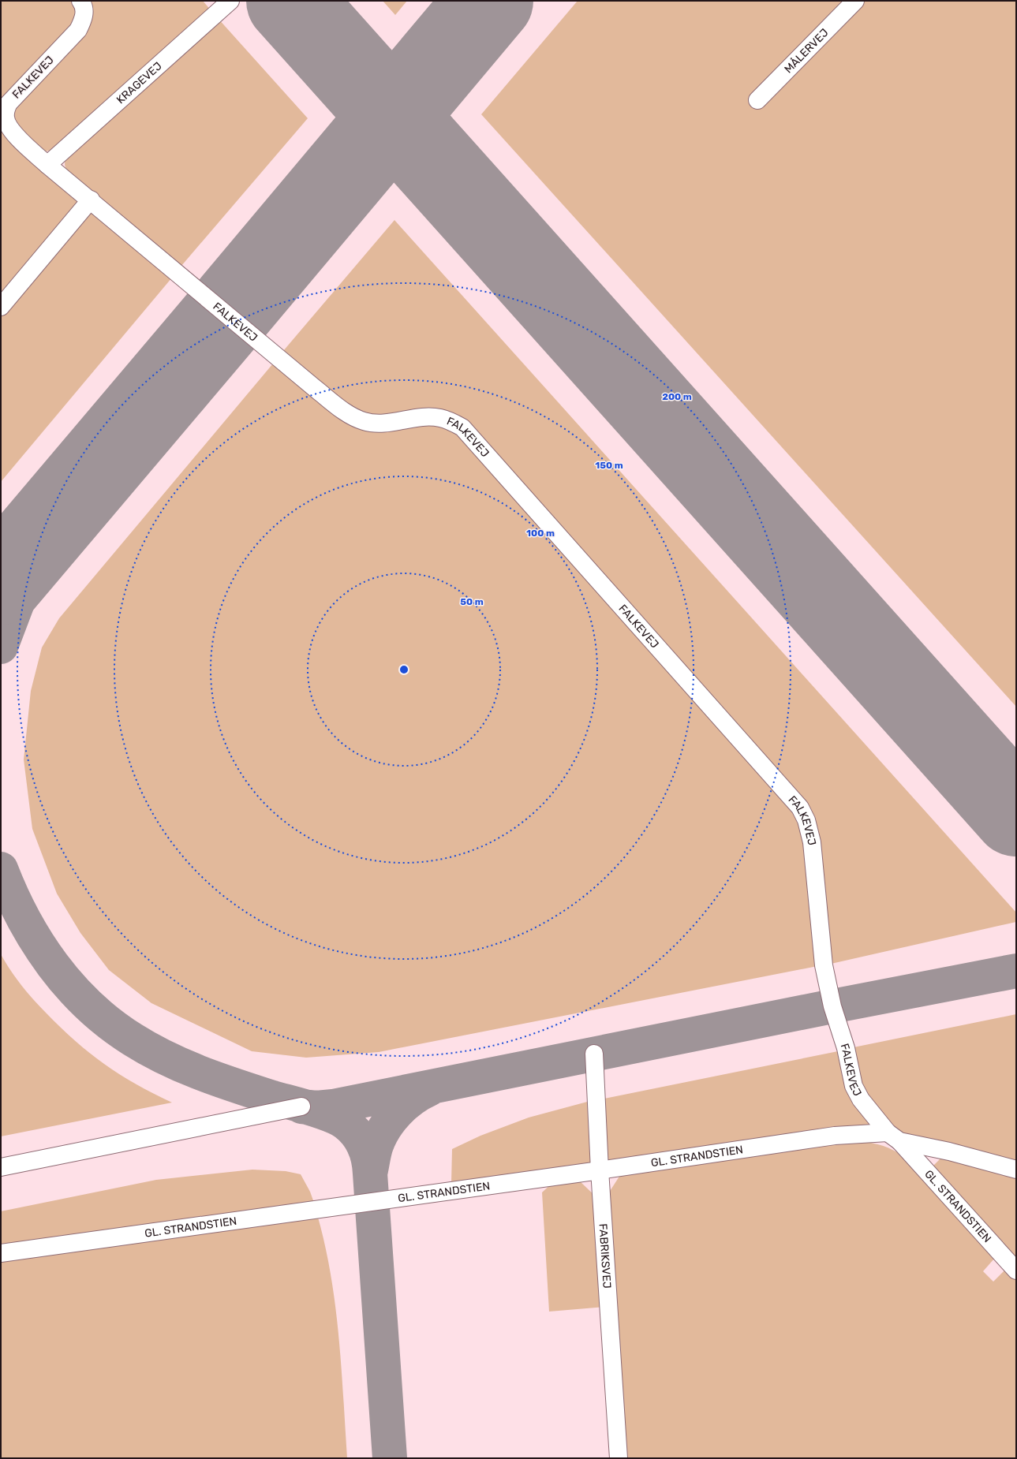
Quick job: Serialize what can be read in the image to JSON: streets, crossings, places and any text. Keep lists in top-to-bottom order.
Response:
{
  "streets": {
    "lane": [
      "MÅLERVEJ",
      "FALKEVEJ",
      "KRAGEVEJ",
      "GL. STRANDSTIEN",
      "FABRIKSVEJ"
    ]
  },
  "crossings": [
    ["FALKEVEJ", "KRAGEVEJ"],
    ["FALKEVEJ", "GL. STRANDSTIEN"],
    ["GL. STRANDSTIEN", "FABRIKSVEJ"]
  ],
  "rings": [
    "200 m",
    "150 m",
    "100 m",
    "50 m"
  ]
}
